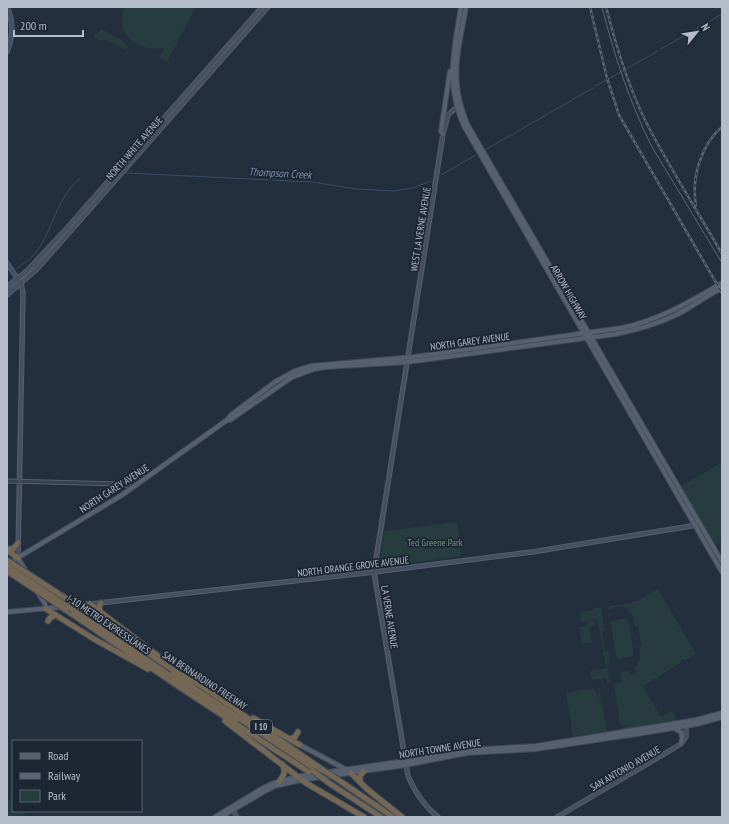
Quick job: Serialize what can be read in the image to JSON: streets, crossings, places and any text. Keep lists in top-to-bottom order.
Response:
{
  "streets": {
    "highway": ["I-10 METRO EXPRESSLANES", "SAN BERNARDINO FREEWAY", "I 10"],
    "main road": [
      "NORTH WHITE AVENUE",
      "WEST LA VERNE AVENUE",
      "ARROW HIGHWAY",
      "NORTH GAREY AVENUE",
      "NORTH ORANGE GROVE AVENUE",
      "LA VERNE AVENUE",
      "NORTH TOWNE AVENUE",
      "SAN ANTONIO AVENUE"
    ]
  },
  "crossings": [
    ["WEST LA VERNE AVENUE", "ARROW HIGHWAY"],
    ["WEST LA VERNE AVENUE", "NORTH GAREY AVENUE"],
    ["WEST LA VERNE AVENUE", "LA VERNE AVENUE"],
    ["ARROW HIGHWAY", "NORTH GAREY AVENUE"],
    ["ARROW HIGHWAY", "NORTH ORANGE GROVE AVENUE"],
    ["NORTH GAREY AVENUE", "LA VERNE AVENUE"],
    ["NORTH GAREY AVENUE", "I-10 METRO EXPRESSLANES"],
    ["NORTH ORANGE GROVE AVENUE", "LA VERNE AVENUE"],
    ["LA VERNE AVENUE", "NORTH TOWNE AVENUE"],
    ["I-10 METRO EXPRESSLANES", "SAN BERNARDINO FREEWAY"],
    ["SAN BERNARDINO FREEWAY", "NORTH TOWNE AVENUE"]
  ],
  "water": ["Thompson Creek"],
  "parks": ["Ted Greene Park"],
  "legend": ["Road", "Railway", "Park"],
  "scale_bar": "200 m",
  "north": "top right"
}
